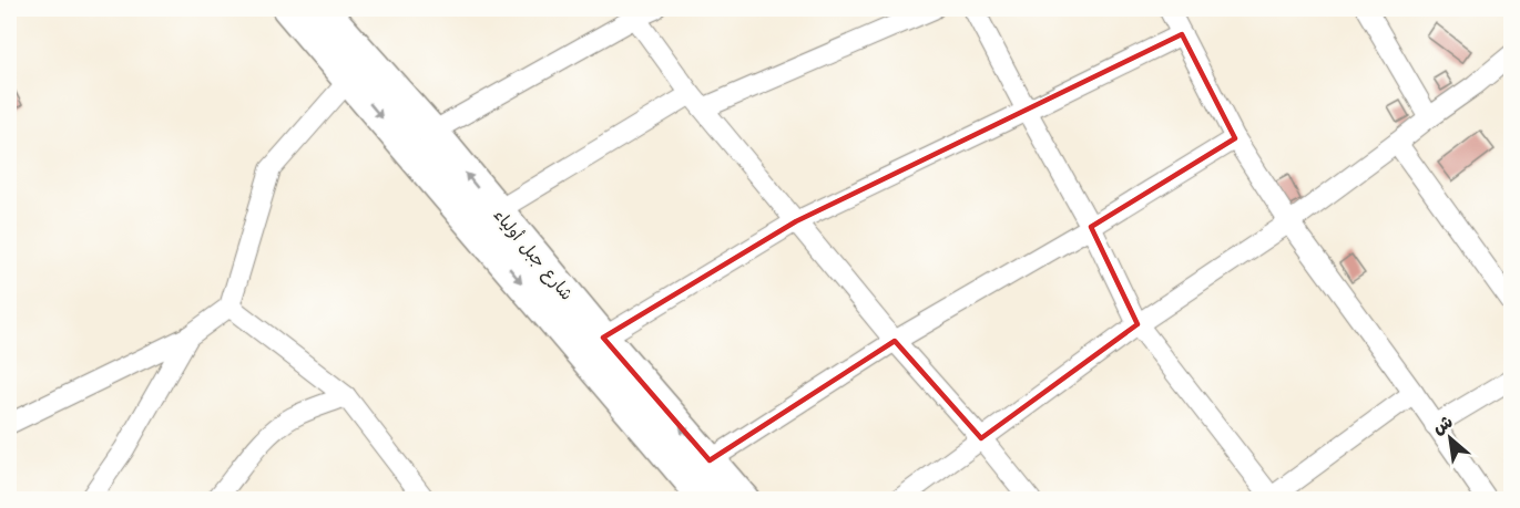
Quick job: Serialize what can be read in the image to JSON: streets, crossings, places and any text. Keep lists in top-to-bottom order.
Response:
{
  "streets": {
    "main road": ["شارع جبل أولياء"]
  },
  "north": "top left"
}
